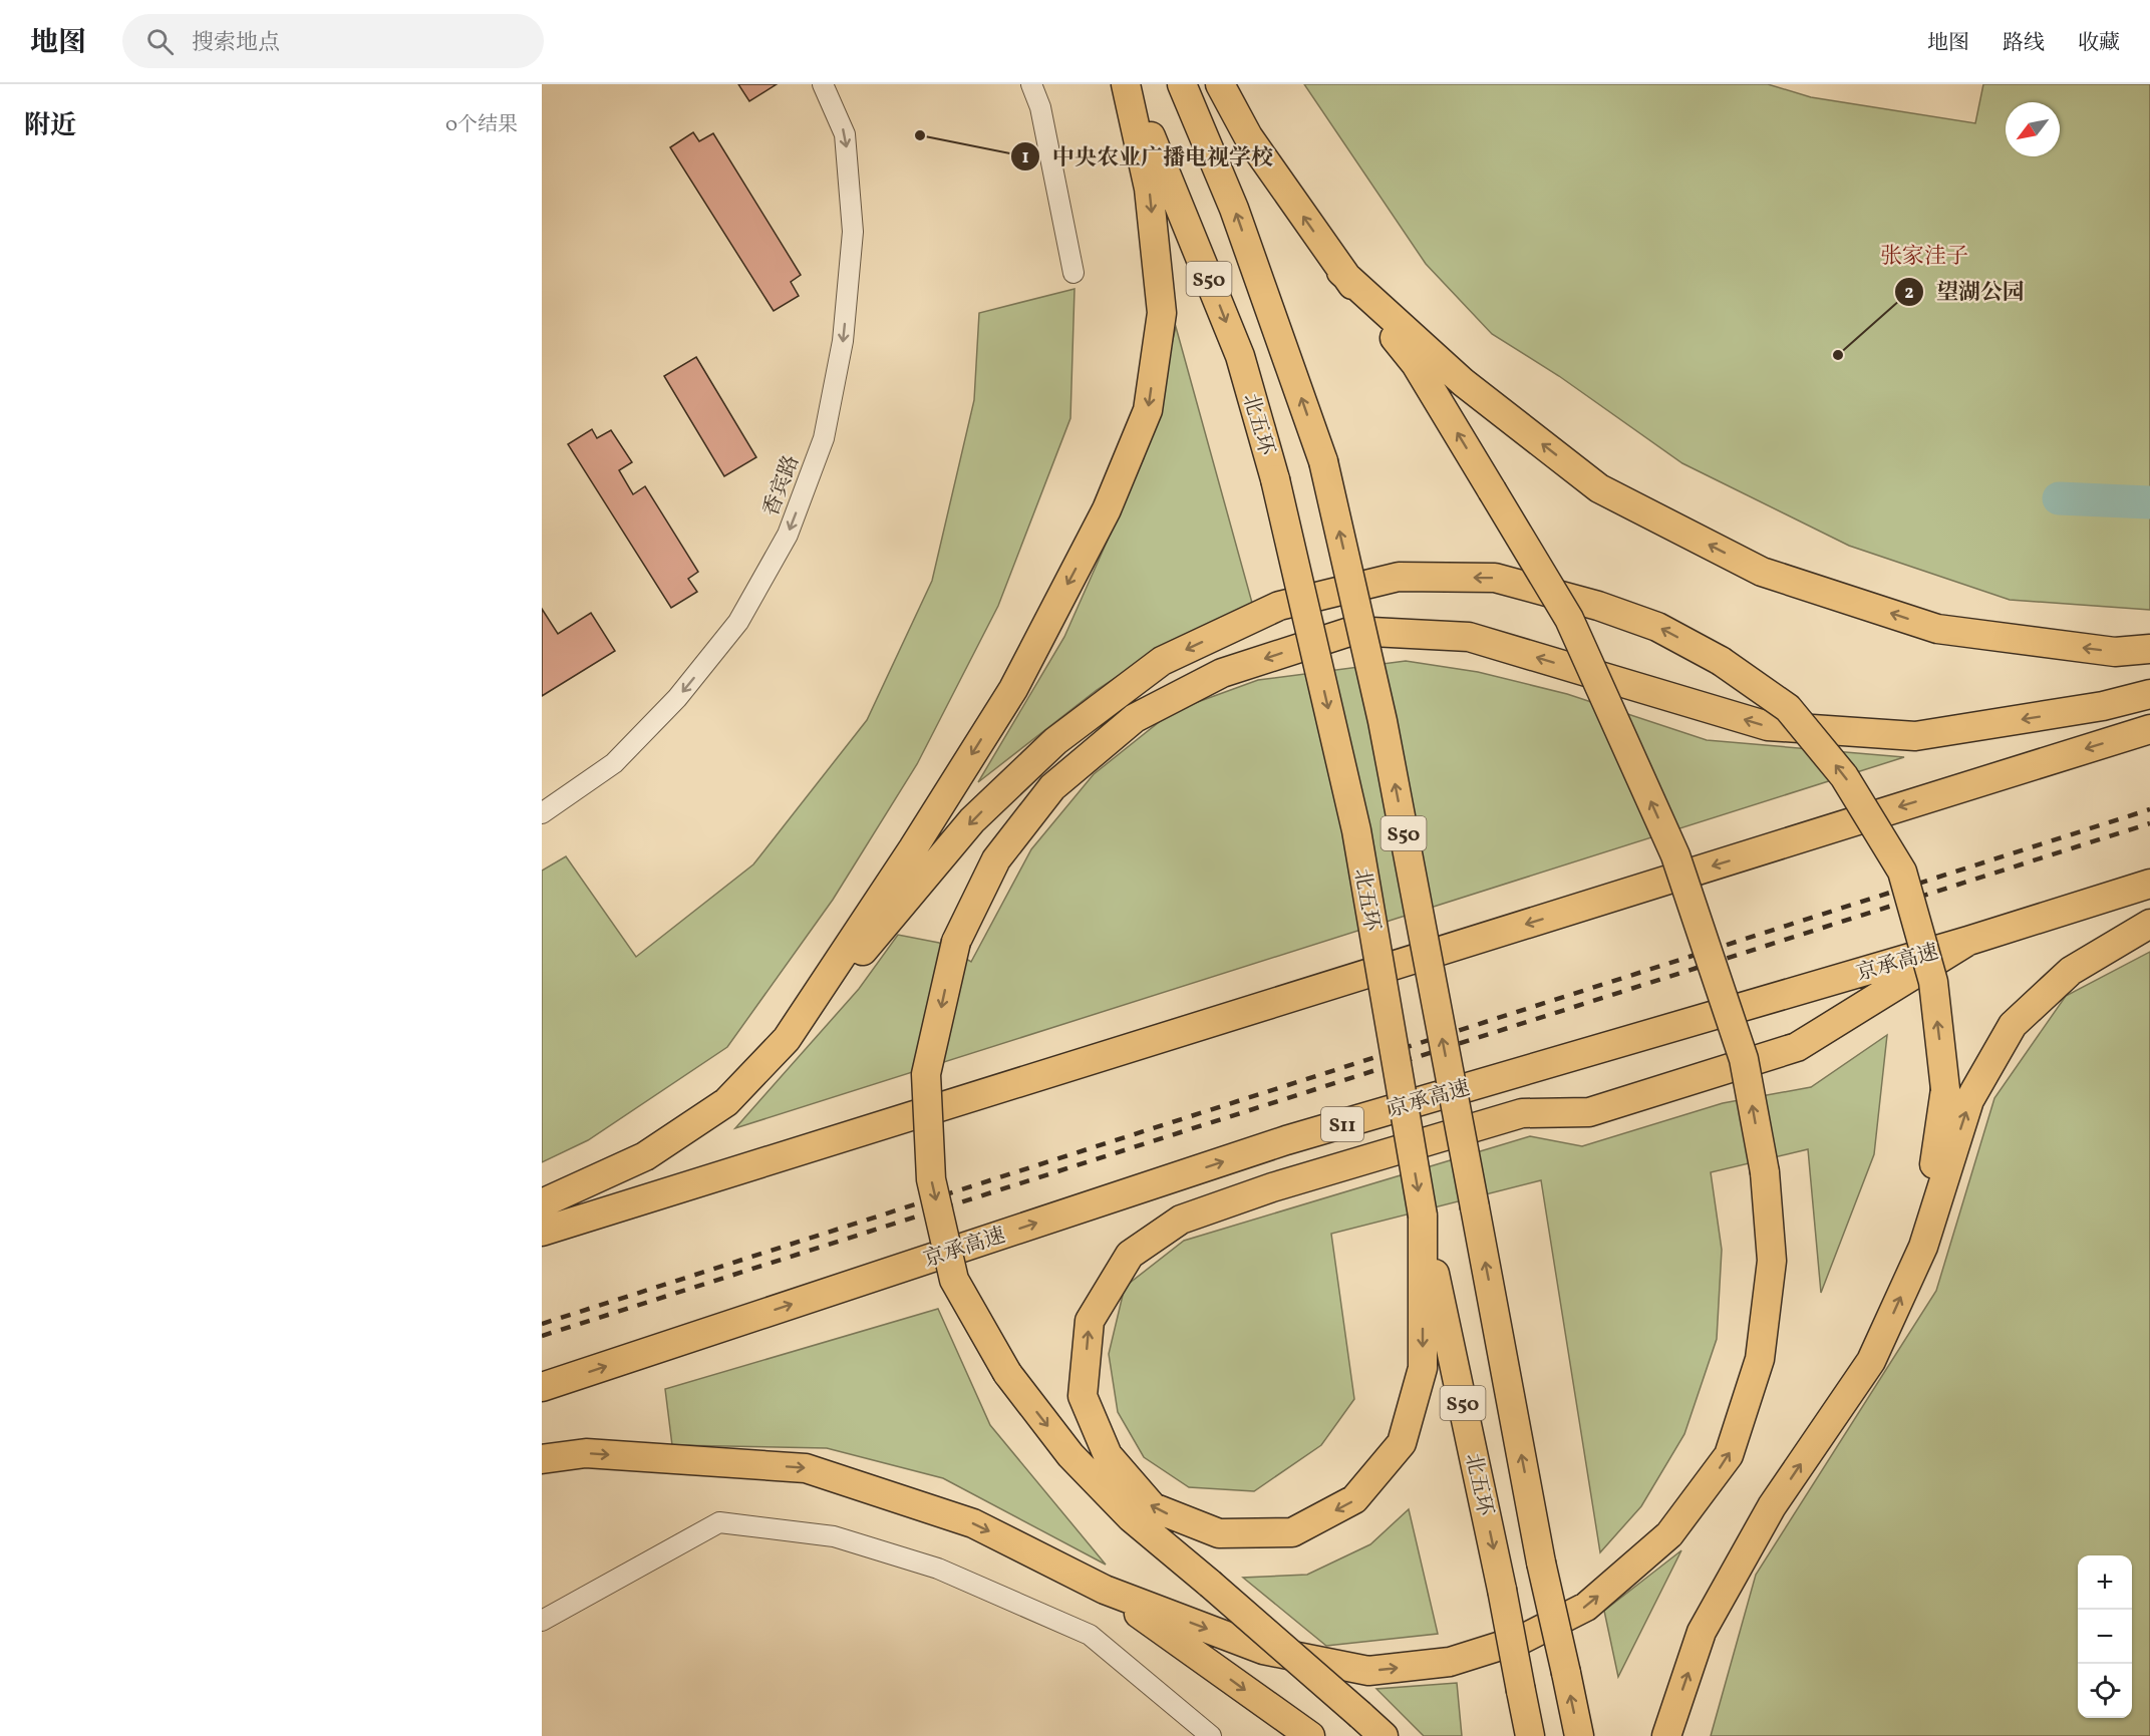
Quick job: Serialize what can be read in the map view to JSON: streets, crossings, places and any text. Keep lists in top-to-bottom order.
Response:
{
  "streets": {
    "highway": [
      "S50",
      "北五环",
      "京承高速",
      "S11"
    ],
    "street": ["香宾路"]
  },
  "one_way": ["香宾路"],
  "districts": ["张家洼子"],
  "places": ["中央农业广播电视学校", "望湖公园"],
  "north": "bottom left",
  "page": {
    "header": "地图",
    "search": "搜索地点",
    "nav": ["地图", "路线", "收藏"],
    "heading": ["附近", "0个结果"],
    "map_buttons": ["+", "−"]
  }
}
